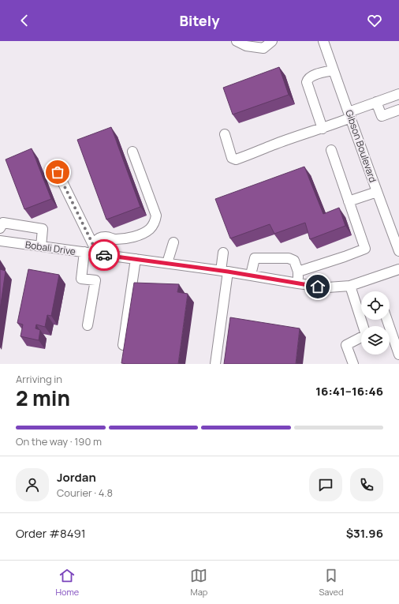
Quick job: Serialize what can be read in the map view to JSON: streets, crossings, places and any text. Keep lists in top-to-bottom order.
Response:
{
  "streets": {
    "street": ["Gibson Boulevard", "Bobali Drive"]
  },
  "page": {
    "header": "Bitely",
    "heading": ["2 min", "Arriving in", "16:41–16:46"],
    "panel": [
      "Jordan",
      "Courier · 4.8",
      "Order #8491",
      "$31.96"
    ],
    "bar": "On the way · 190 m",
    "tabs": ["Home", "Map", "Saved"]
  }
}
